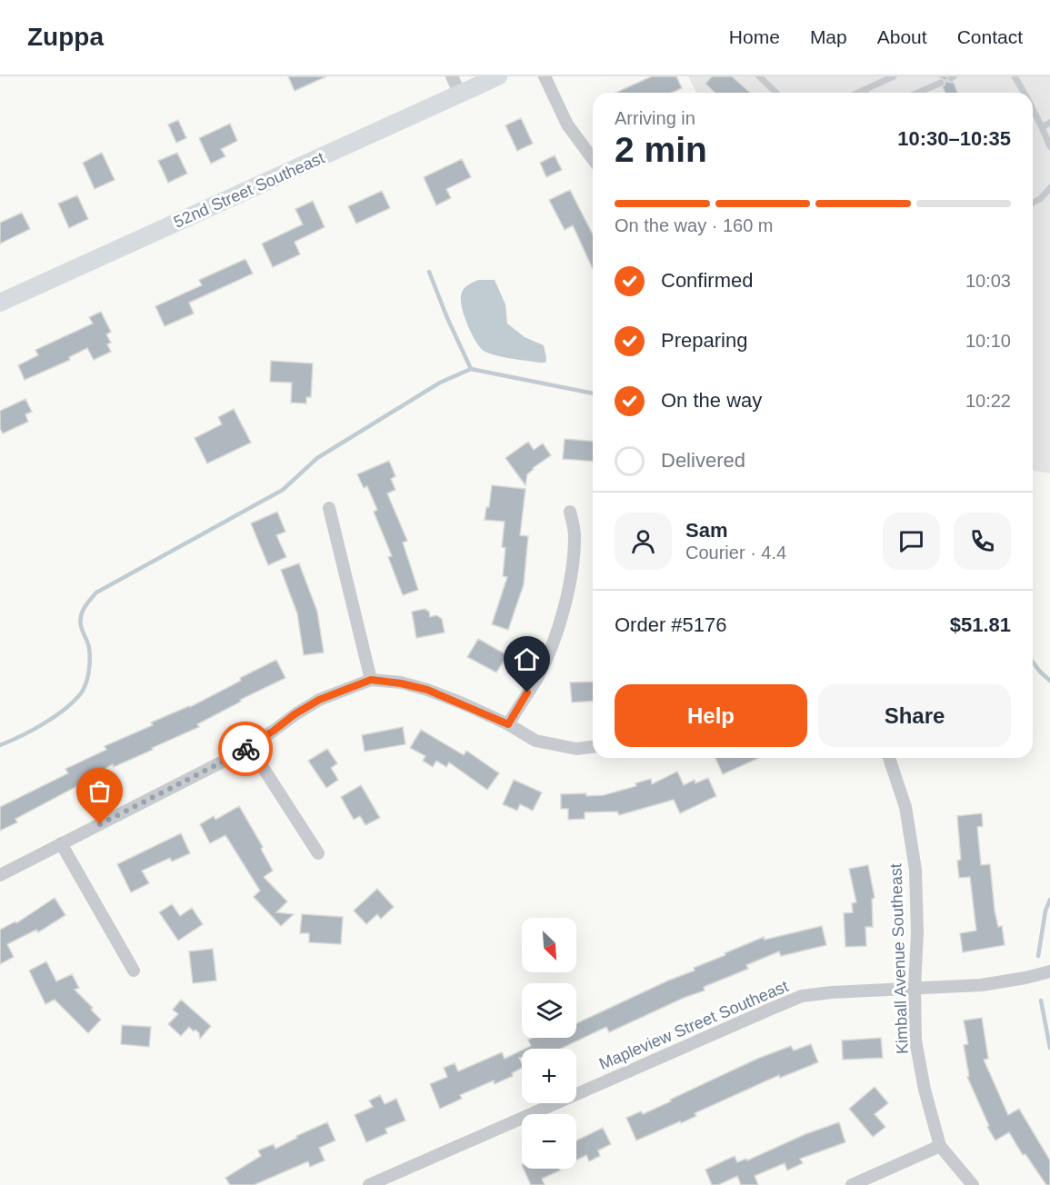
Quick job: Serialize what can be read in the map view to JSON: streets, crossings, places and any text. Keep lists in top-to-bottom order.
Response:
{
  "streets": {
    "main road": ["52nd Street Southeast"],
    "street": ["Kimball Avenue Southeast", "Mapleview Street Southeast"]
  },
  "crossings": [
    ["Kimball Avenue Southeast", "Mapleview Street Southeast"]
  ],
  "north": "bottom right",
  "page": {
    "header": "Zuppa",
    "nav": [
      "Home",
      "Map",
      "About",
      "Contact"
    ],
    "heading": ["2 min", "Arriving in", "10:30–10:35"],
    "panel": [
      "Sam",
      "Courier · 4.4",
      "Order #5176",
      "$51.81"
    ],
    "bar": "On the way · 160 m",
    "list": [
      ["Confirmed", "10:03"],
      ["Preparing", "10:10"],
      ["On the way", "10:22"],
      "Delivered"
    ],
    "buttons": ["Help", "Share"],
    "map_buttons": ["+", "−"]
  }
}
